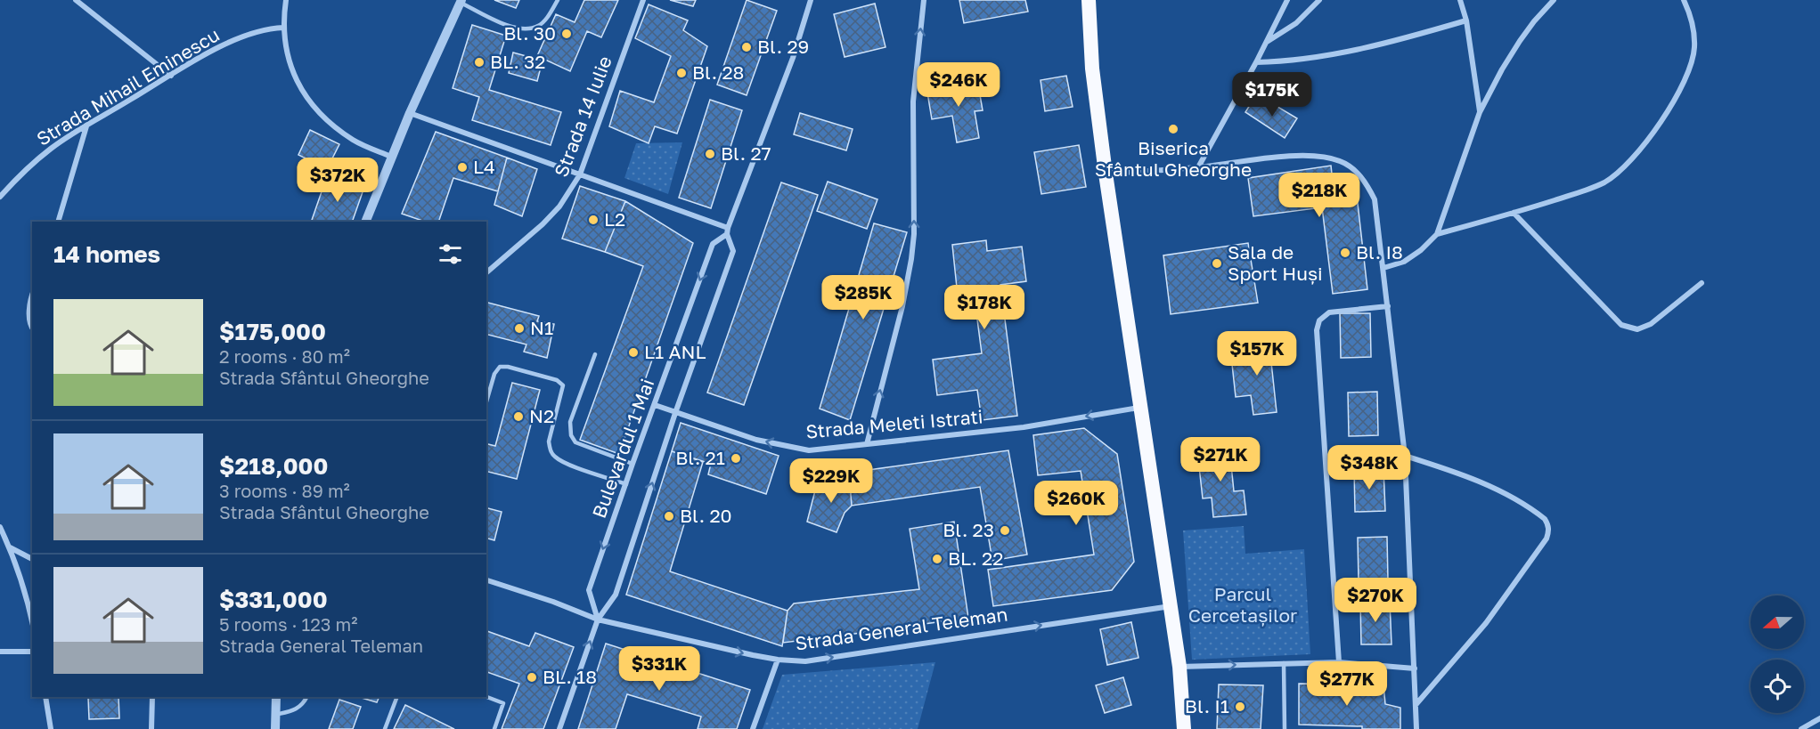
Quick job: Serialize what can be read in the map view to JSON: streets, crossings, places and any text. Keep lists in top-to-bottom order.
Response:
{
  "streets": {
    "street": [
      "Strada Mihail Eminescu",
      "Strada 14 Iulie",
      "Strada Meleti Istrati",
      "Bulevardul 1 Mai",
      "Strada General Teleman"
    ]
  },
  "crossings": [
    ["Strada Meleti Istrati", "Bulevardul 1 Mai"],
    ["Bulevardul 1 Mai", "Strada General Teleman"]
  ],
  "one_way": ["Strada Meleti Istrati", "Strada General Teleman"],
  "parks": ["Parcul Cercetașilor"],
  "places": [
    "Bl. 30",
    "Bl. 29",
    "BL. 32",
    "Bl. 28",
    "Biserica Sfântul Gheorghe",
    "Bl. 27",
    "L4",
    "L2",
    "Bl. I8",
    "Sala de Sport Huși",
    "N1",
    "L1 ANL",
    "N2",
    "Bl. 21",
    "Bl. 20",
    "Bl. 23",
    "BL. 22",
    "BL. 18",
    "Bl. I1"
  ],
  "north": "left",
  "page": {
    "price": [
      "$246K",
      "$175K",
      "$372K",
      "$218K",
      "$285K",
      "$178K",
      "$157K",
      "$271K",
      "$348K",
      "$229K",
      "$260K",
      "$270K",
      "$331K",
      "$277K"
    ],
    "heading": "14 homes",
    "list": [
      {
        "name": "$175,000",
        "note": "2 rooms · 80 m² · Strada Sfântul Gheorghe"
      },
      {
        "name": "$218,000",
        "note": "3 rooms · 89 m² · Strada Sfântul Gheorghe"
      },
      {
        "name": "$331,000",
        "note": "5 rooms · 123 m² · Strada General Teleman"
      }
    ]
  }
}
